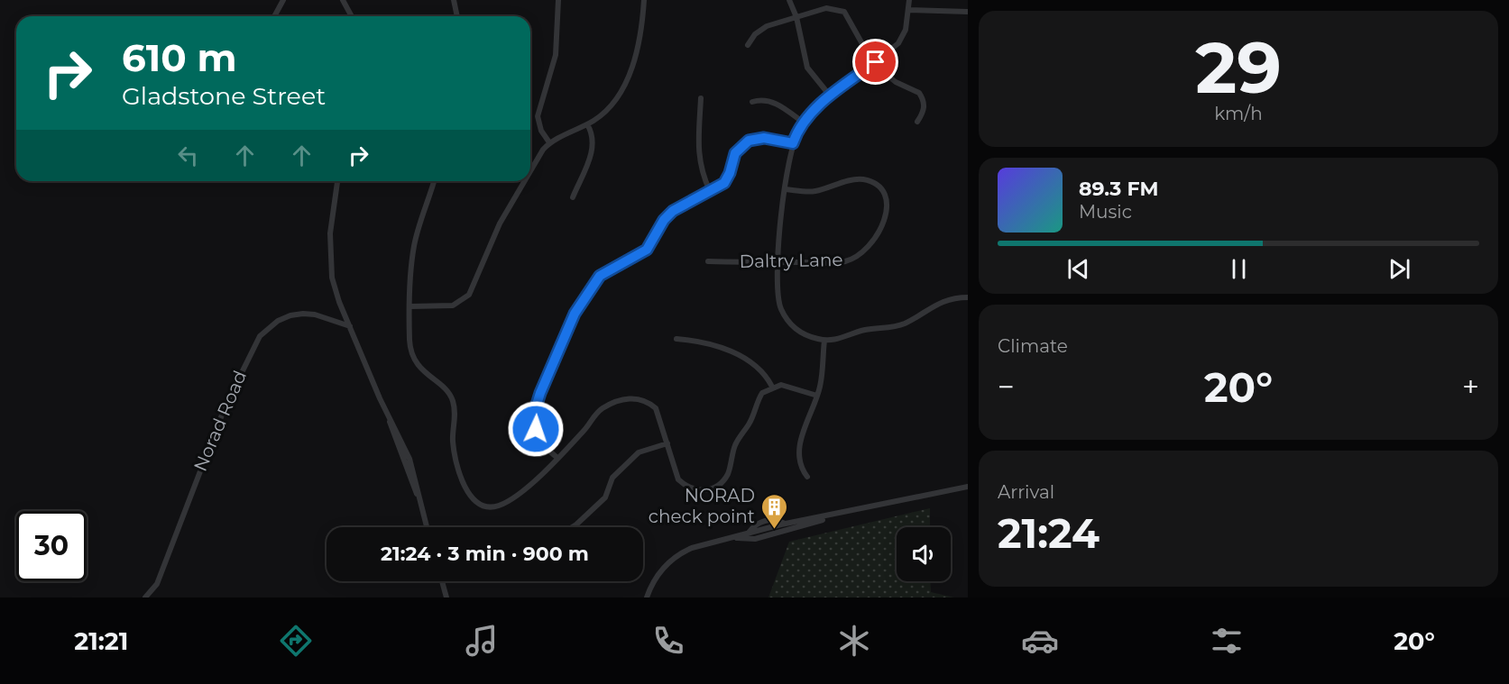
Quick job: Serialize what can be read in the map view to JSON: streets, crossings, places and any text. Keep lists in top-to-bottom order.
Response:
{
  "streets": {
    "street": ["Daltry Lane", "Norad Road"]
  },
  "places": {
    "building": ["NORAD check point"]
  },
  "page": {
    "tile": [
      ["29", "km/h"],
      "Climate",
      ["Arrival", "21:24"]
    ],
    "turn": ["610 m", "Gladstone Street"],
    "song": ["89.3 FM", "Music"],
    "heat": ["−", "20°", "+"],
    "limit": "30",
    "trip": "21:24 · 3 min · 900 m",
    "tabs": ["21:21", "20°"]
  }
}
